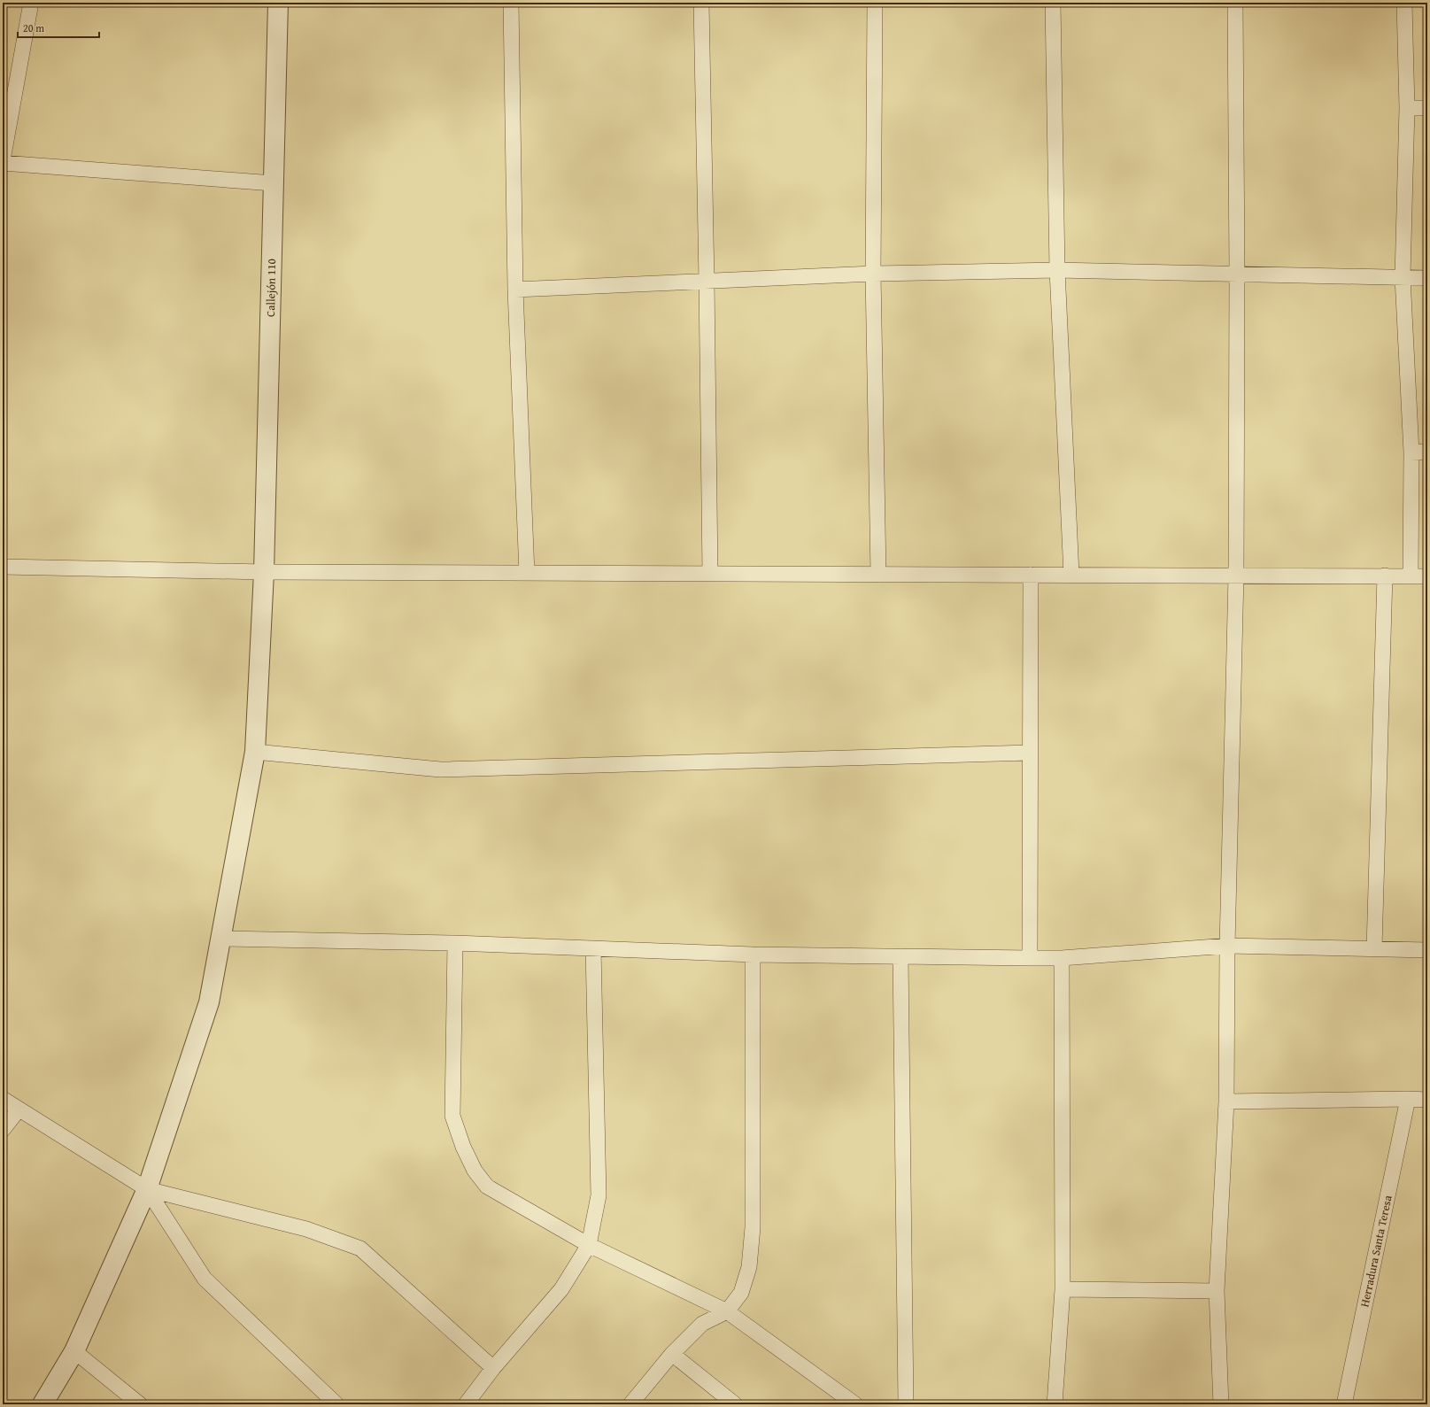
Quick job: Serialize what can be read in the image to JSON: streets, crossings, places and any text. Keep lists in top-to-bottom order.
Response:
{
  "streets": {
    "street": ["Callejón 110"],
    "lane": ["Herradura Santa Teresa"]
  },
  "scale_bar": "20 m"
}
